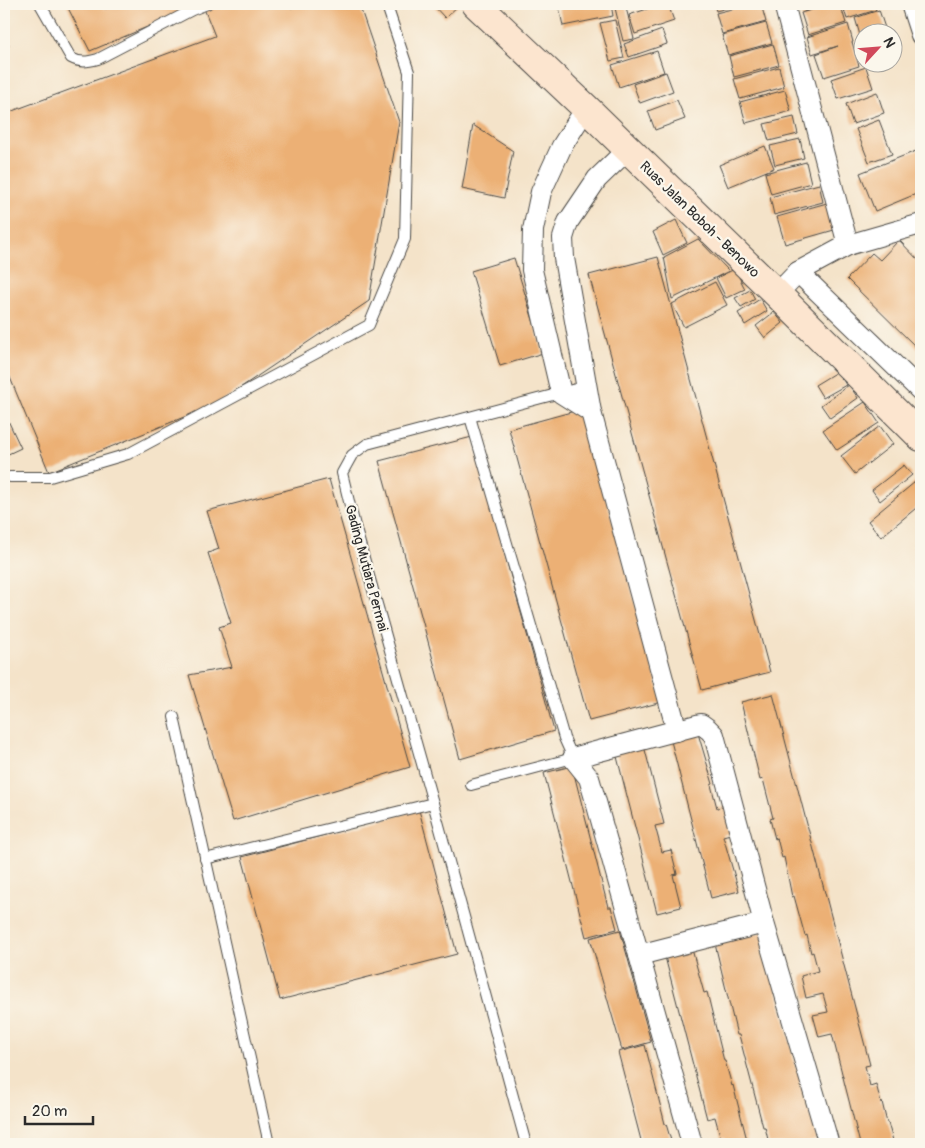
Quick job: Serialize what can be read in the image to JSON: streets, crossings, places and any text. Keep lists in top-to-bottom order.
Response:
{
  "streets": {
    "main road": ["Ruas Jalan Boboh - Benowo"],
    "lane": ["Gading Mutiara Permai"]
  },
  "scale_bar": "20 m",
  "north": "top right"
}
